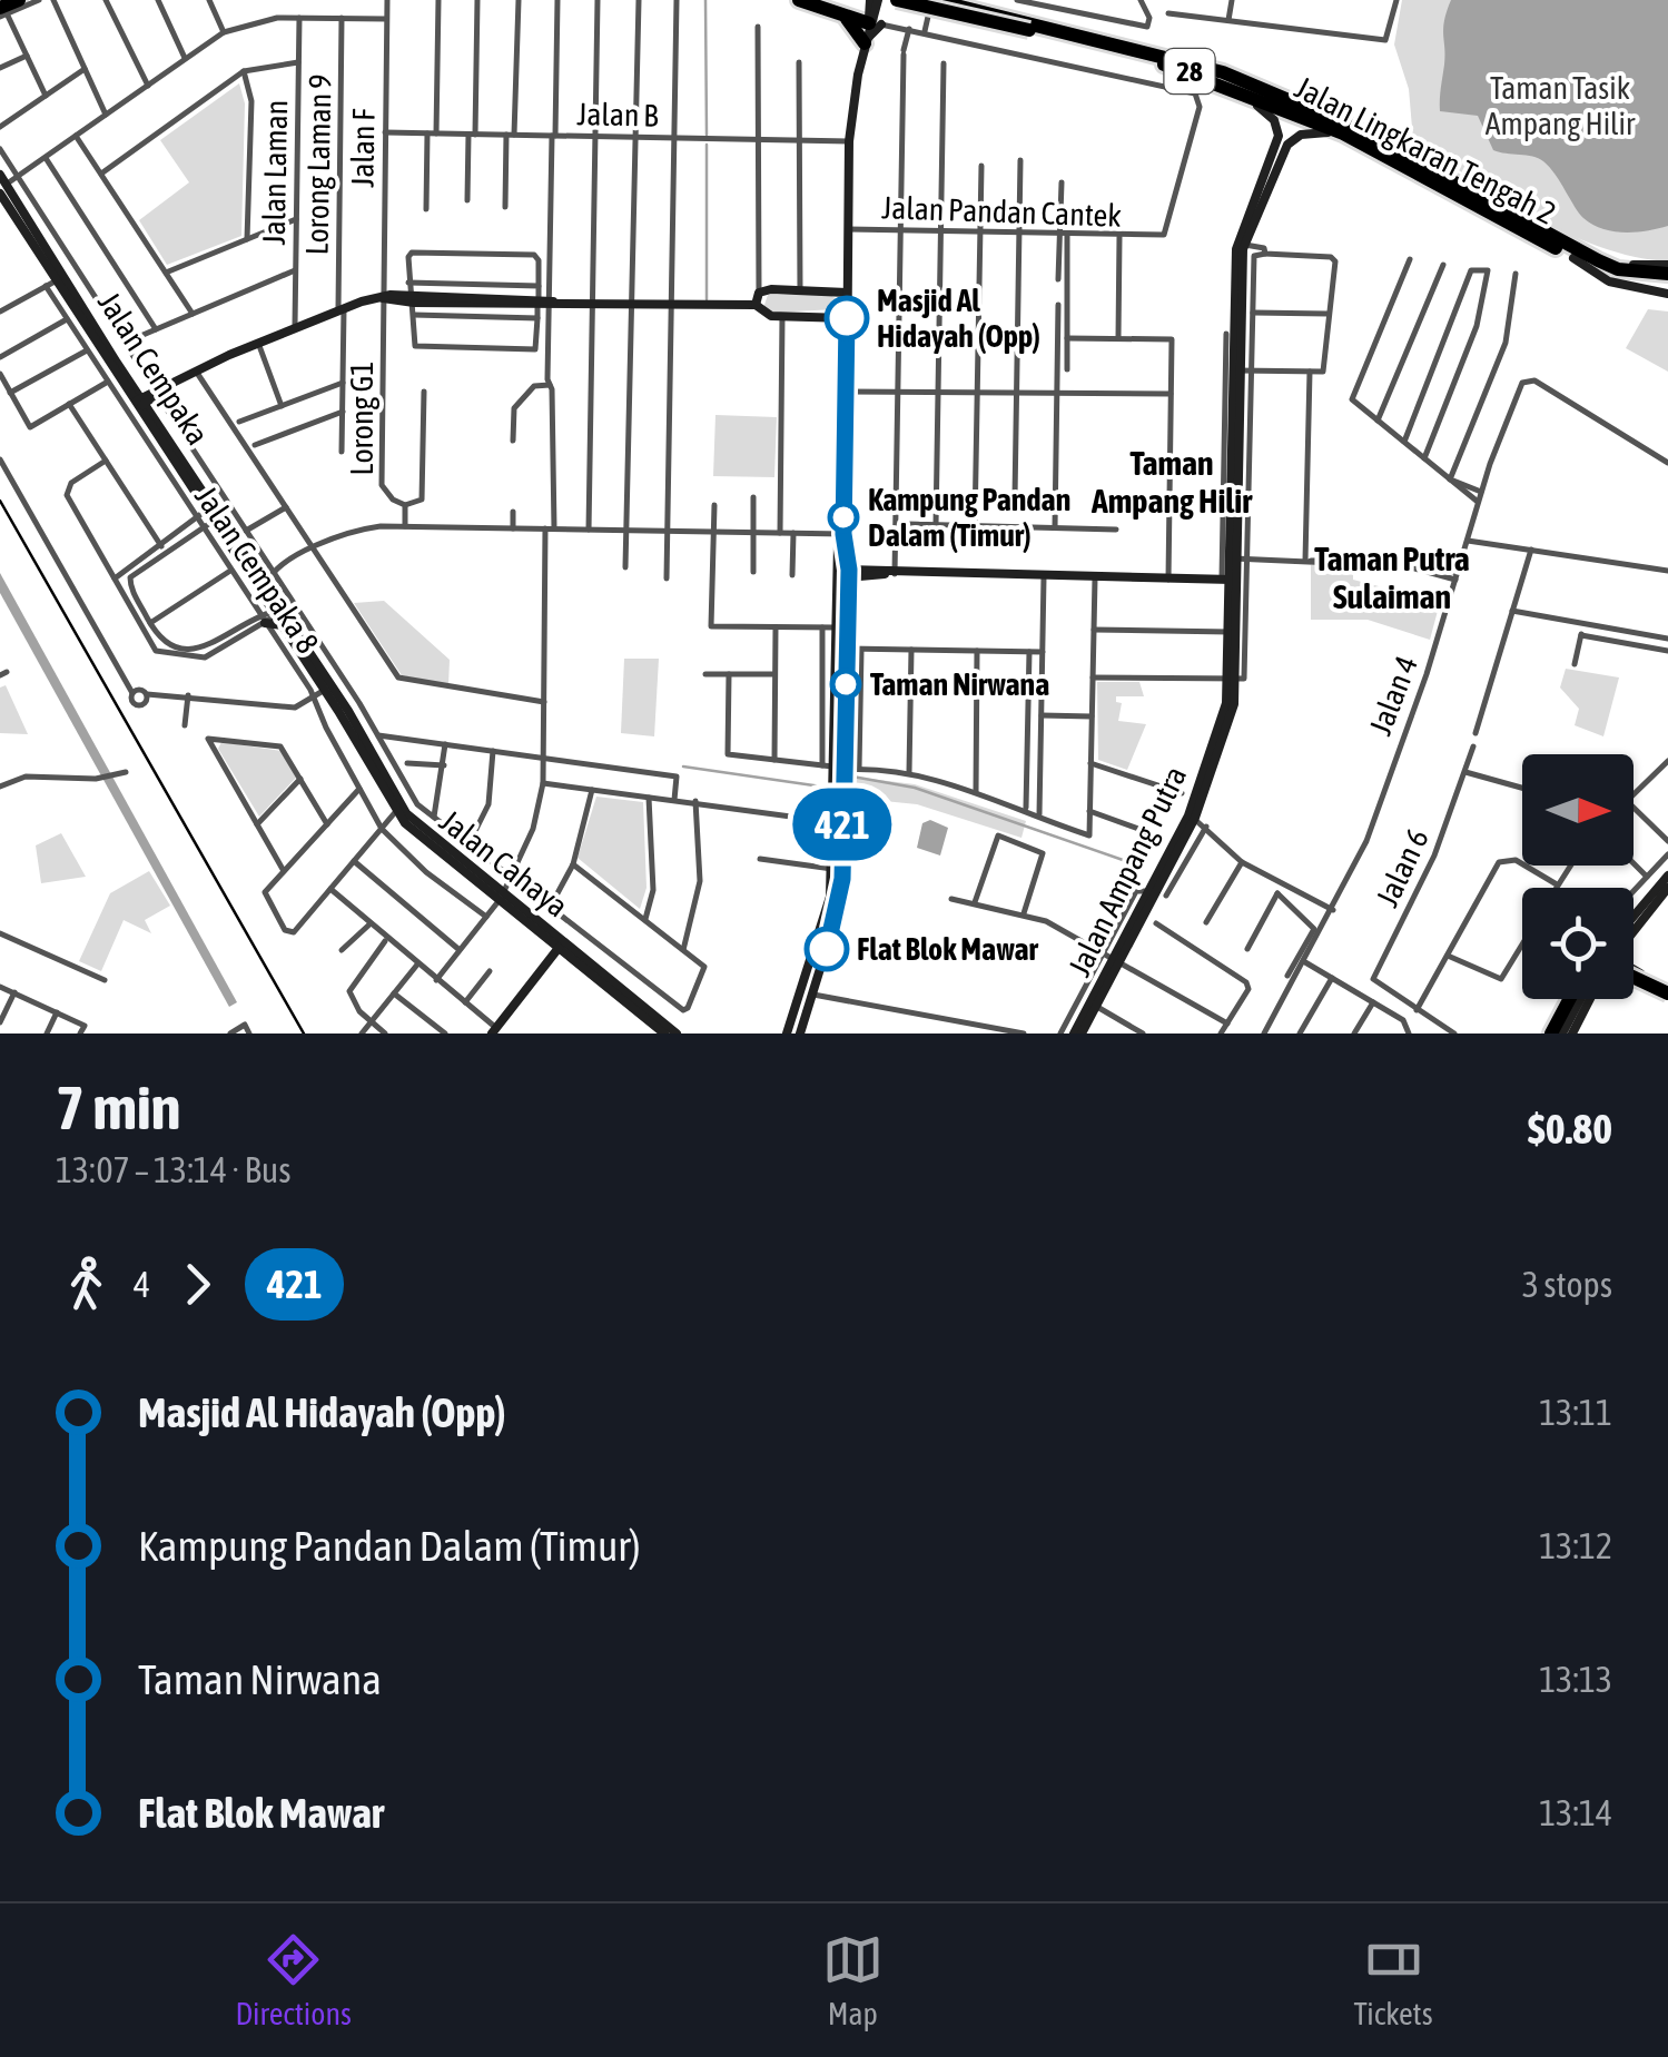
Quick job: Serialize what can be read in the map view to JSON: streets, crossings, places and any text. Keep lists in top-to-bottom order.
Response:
{
  "streets": {
    "highway": ["28", "Jalan Lingkaran Tengah 2"],
    "street": [
      "Jalan B",
      "Jalan F",
      "Lorong Laman 9",
      "Jalan Laman",
      "Jalan Pandan Cantek",
      "Jalan Cempaka",
      "Lorong G1",
      "Jalan Cempaka 8",
      "Jalan 4",
      "Jalan Cahaya",
      "Jalan 6",
      "Jalan Ampang Putra"
    ]
  },
  "crossings": [
    ["Jalan B", "Jalan F"],
    ["Jalan F", "Lorong G1"],
    ["Jalan Lingkaran Tengah 2", "Jalan Ampang Putra"],
    ["Jalan Cempaka", "Jalan Cahaya"],
    ["Jalan Cempaka 8", "Jalan Cahaya"]
  ],
  "districts": ["Taman Ampang Hilir", "Taman Putra Sulaiman"],
  "parks": ["Taman Tasik Ampang Hilir"],
  "places": [
    "Masjid Al Hidayah (Opp)",
    "Kampung Pandan Dalam (Timur)",
    "Taman Nirwana",
    "Flat Blok Mawar"
  ],
  "lines": ["bus line 421"],
  "north": "right",
  "page": {
    "on_map": "421",
    "heading": ["7 min", "13:07 – 13:14 · Bus", "$0.80"],
    "legs": ["4", "421", "3 stops"],
    "list": [
      {
        "name": "Masjid Al Hidayah (Opp)",
        "value": "13:11"
      },
      {
        "name": "Kampung Pandan Dalam (Timur)",
        "value": "13:12"
      },
      {
        "name": "Taman Nirwana",
        "value": "13:13"
      },
      {
        "name": "Flat Blok Mawar",
        "value": "13:14"
      }
    ],
    "tabs": ["Directions", "Map", "Tickets"]
  }
}
